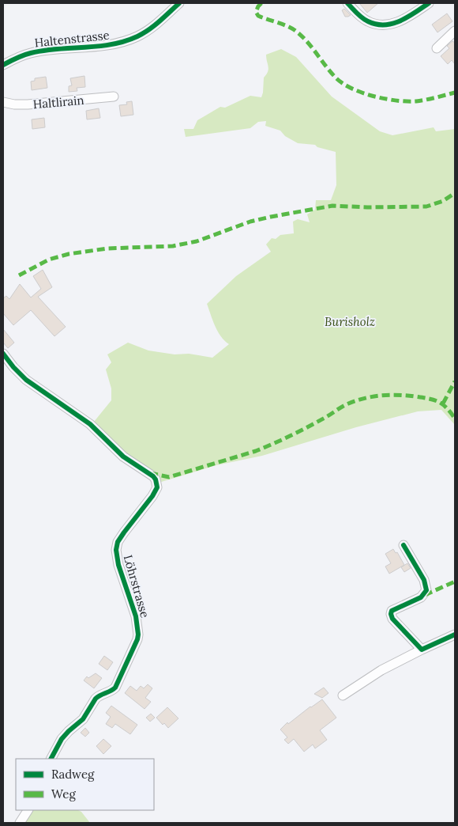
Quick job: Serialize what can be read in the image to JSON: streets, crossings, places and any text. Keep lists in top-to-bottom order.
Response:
{
  "streets": {
    "street": ["Haltenstrasse", "Haltlirain", "Löhrstrasse"]
  },
  "parks": ["Burisholz"],
  "legend": ["Radweg", "Weg"]
}
